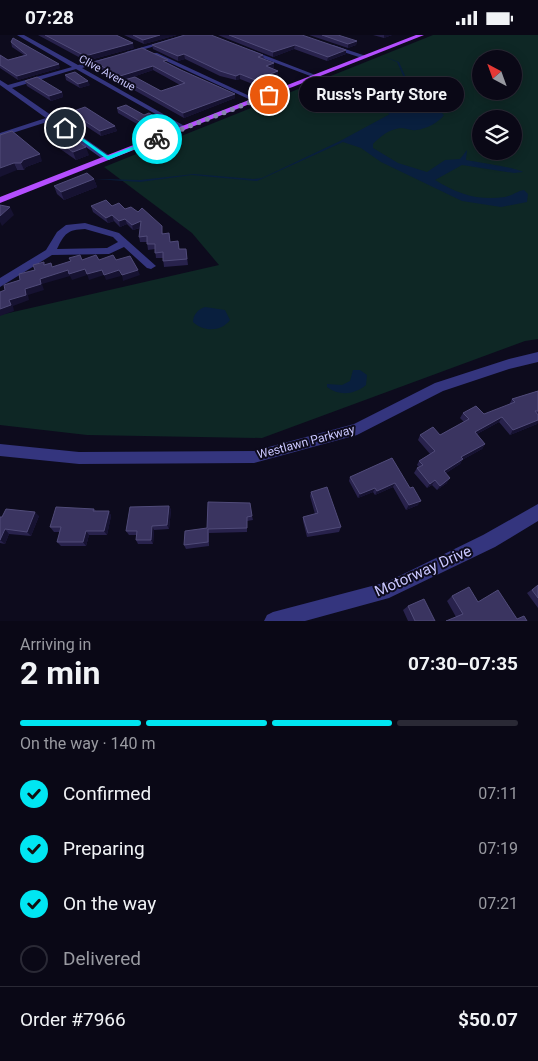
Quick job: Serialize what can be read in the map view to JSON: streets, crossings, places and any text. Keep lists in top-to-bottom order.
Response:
{
  "streets": {
    "street": ["Clive Avenue", "Westlawn Parkway", "Motorway Drive"]
  },
  "places": ["Russ's Party Store"],
  "north": "top left",
  "page": {
    "status": "07:28",
    "bubble": "Russ's Party Store",
    "heading": ["2 min", "Arriving in", "07:30–07:35"],
    "panel": ["Order #7966", "$50.07"],
    "bar": "On the way · 140 m",
    "list": [
      ["Confirmed", "07:11"],
      ["Preparing", "07:19"],
      ["On the way", "07:21"],
      "Delivered"
    ]
  }
}
